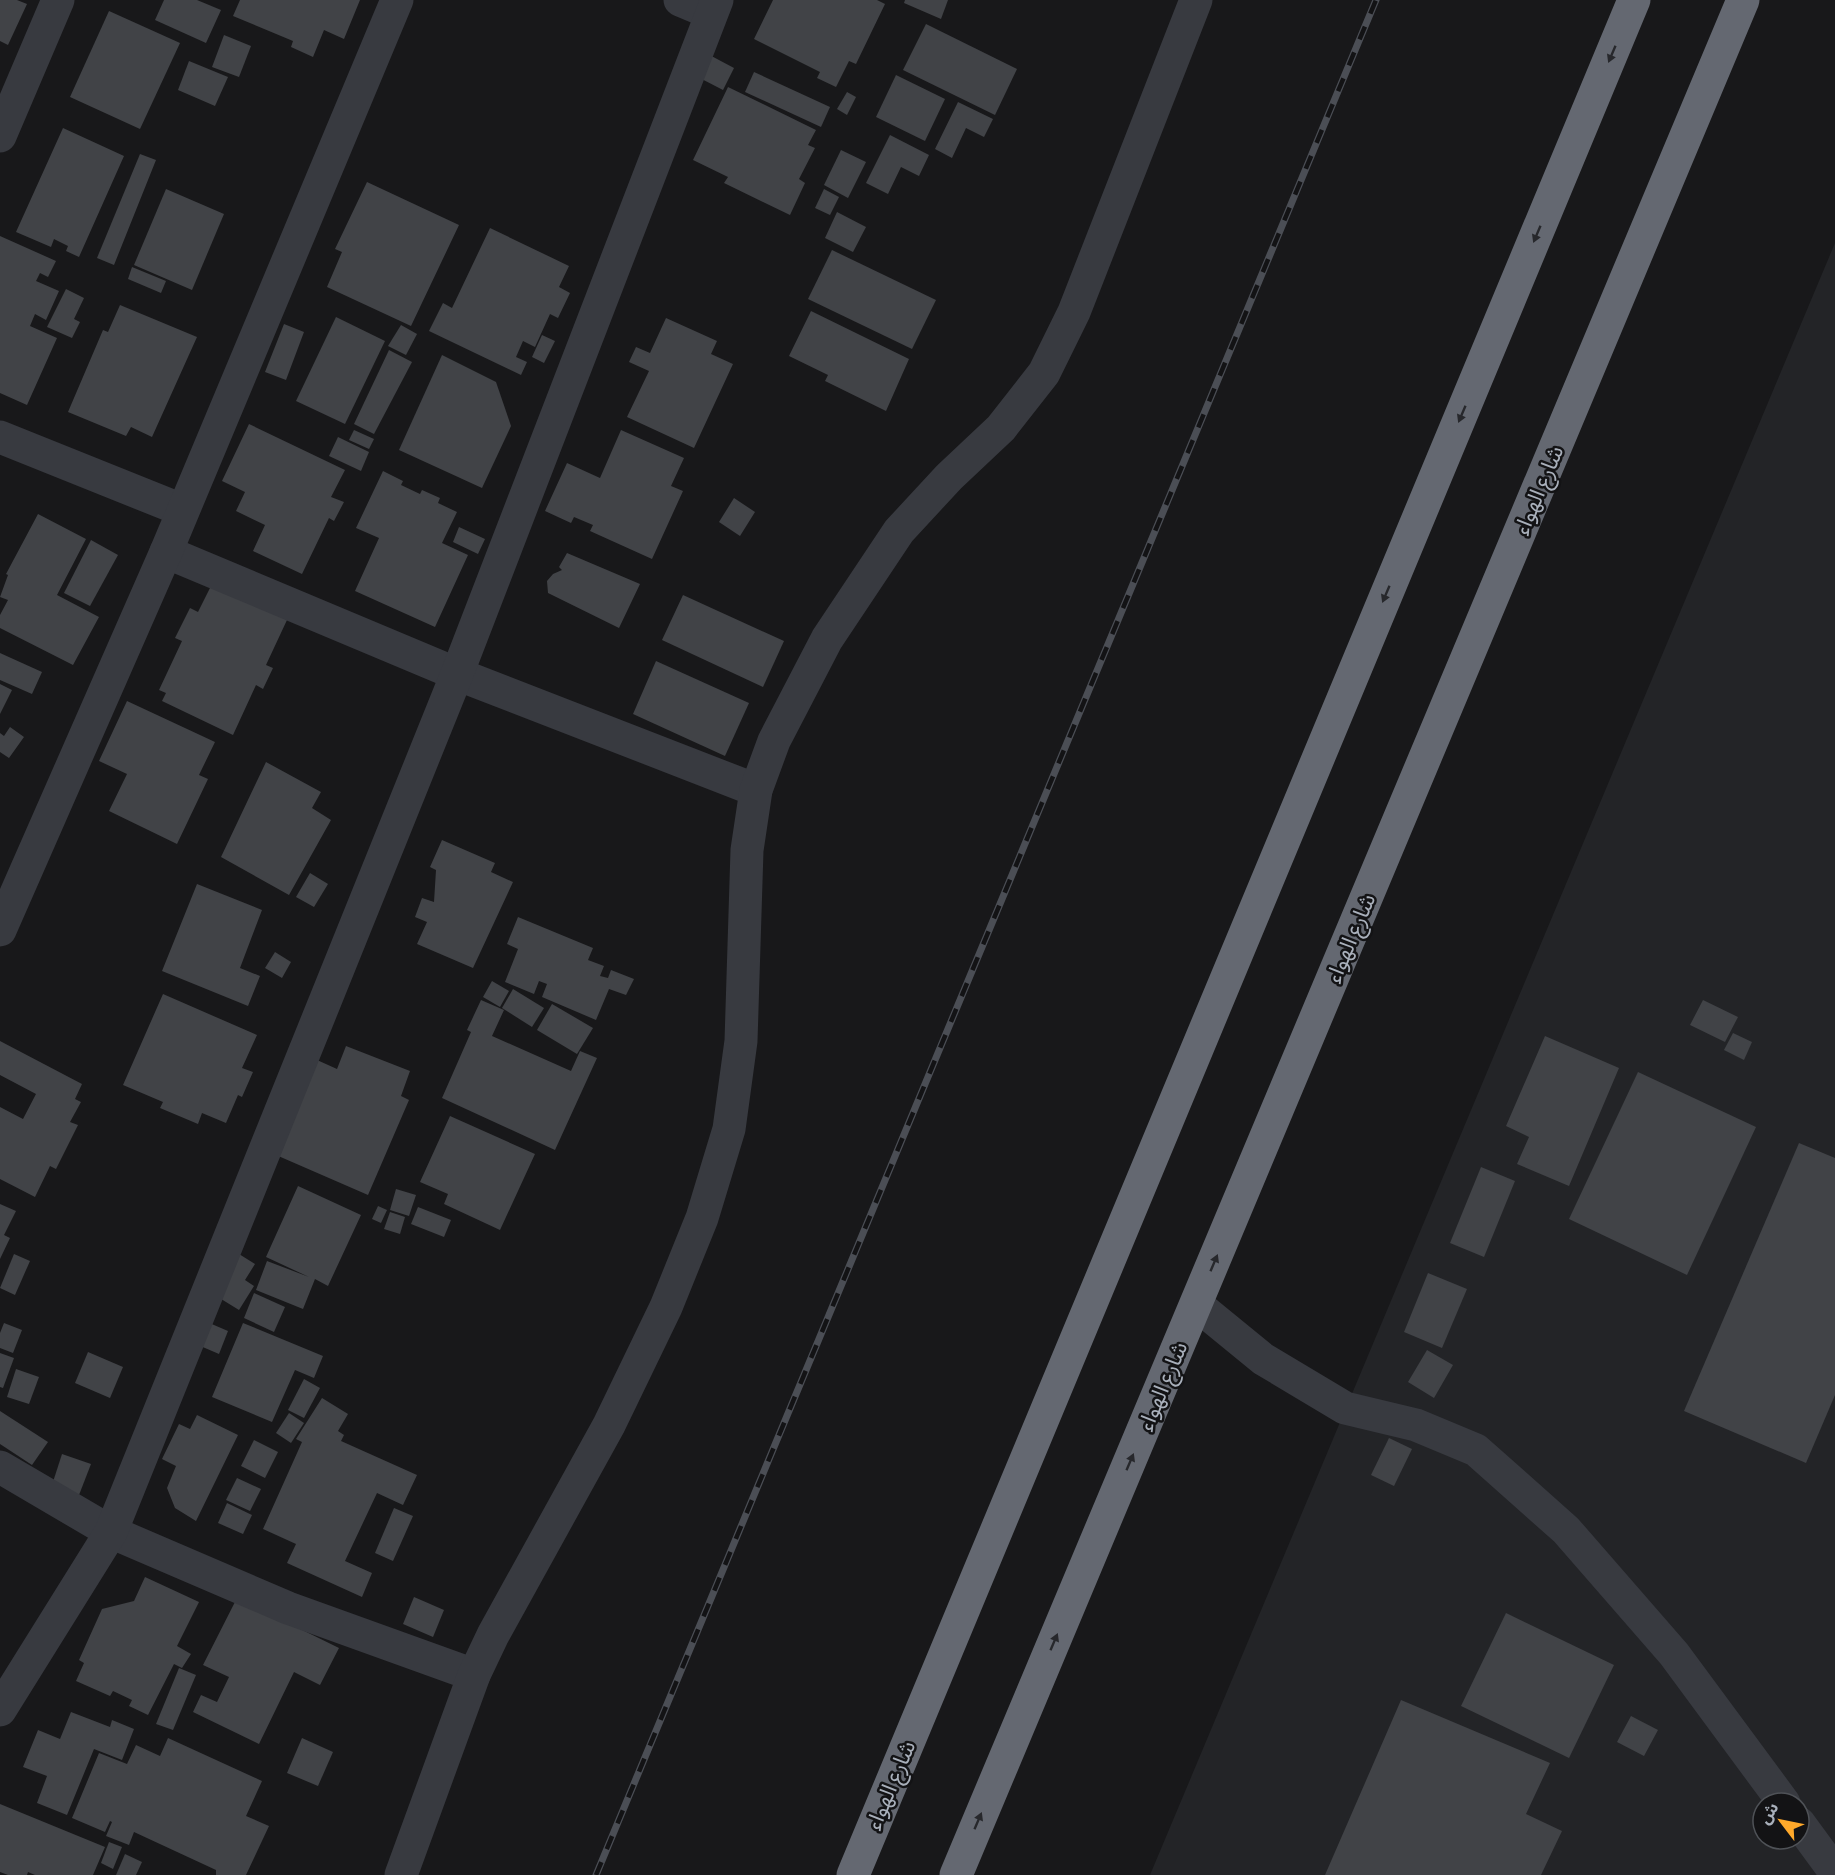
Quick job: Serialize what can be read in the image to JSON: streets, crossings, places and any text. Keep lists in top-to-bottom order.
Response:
{
  "streets": {
    "highway": ["شارع الهواء"]
  },
  "north": "top left"
}
